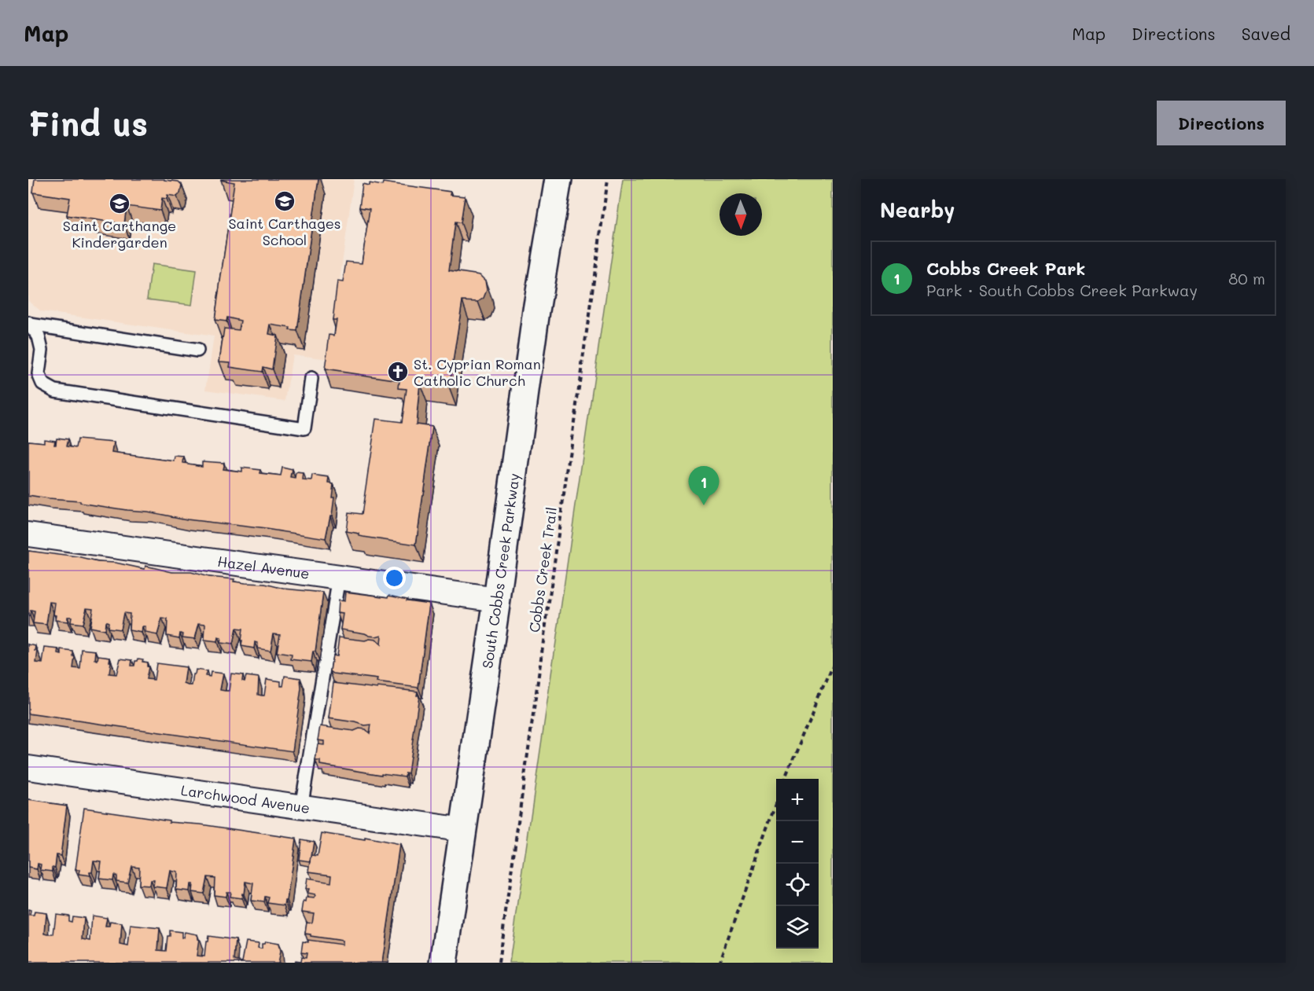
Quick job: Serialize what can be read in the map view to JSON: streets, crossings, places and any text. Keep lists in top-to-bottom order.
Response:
{
  "streets": {
    "main road": ["South Cobbs Creek Parkway"],
    "street": ["Hazel Avenue", "Larchwood Avenue"],
    "path": ["Cobbs Creek Trail"]
  },
  "crossings": [
    ["Hazel Avenue", "South Cobbs Creek Parkway"],
    ["South Cobbs Creek Parkway", "Larchwood Avenue"]
  ],
  "places": {
    "school or university": ["Saint Carthages School", "Saint Carthange Kindergarden"],
    "church": ["St. Cyprian Roman Catholic Church"]
  },
  "north": "bottom",
  "page": {
    "header": "Map",
    "nav": ["Map", "Directions", "Saved"],
    "buttons": "Directions",
    "title": "Find us",
    "heading": "Nearby",
    "list": [
      {
        "mark": "1",
        "name": "Cobbs Creek Park",
        "note": "Park · South Cobbs Creek Parkway",
        "value": "80 m"
      }
    ],
    "pins": "1",
    "map_buttons": ["+", "−"]
  }
}
